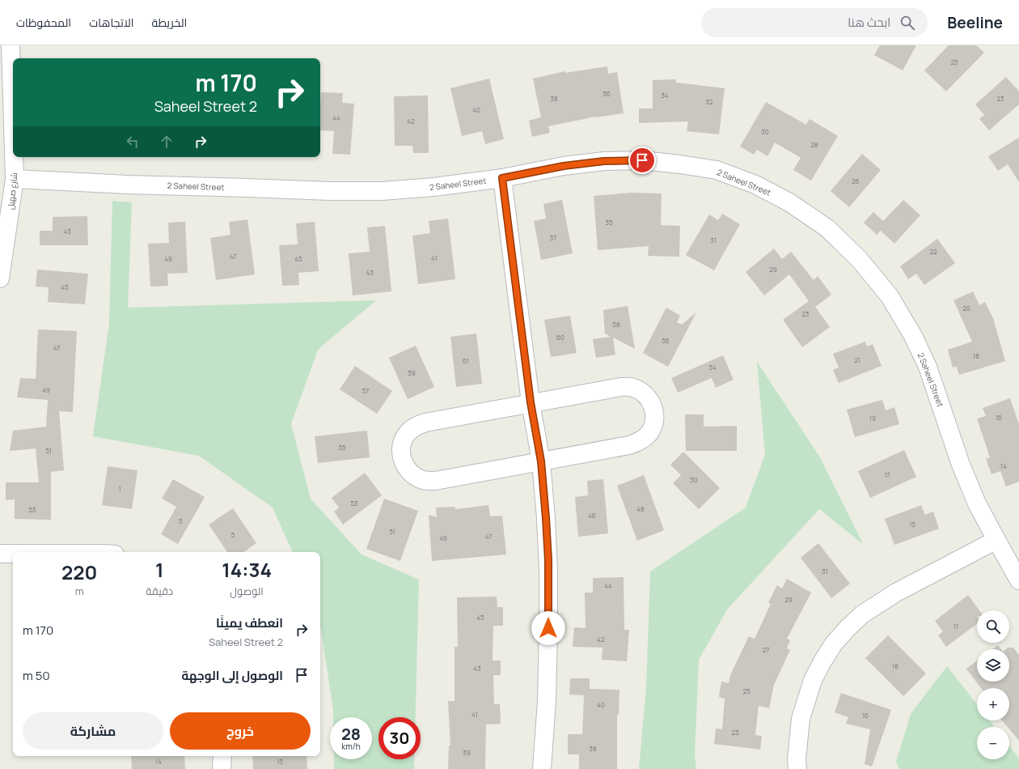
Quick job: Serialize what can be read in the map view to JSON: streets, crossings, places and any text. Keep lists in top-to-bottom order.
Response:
{
  "streets": {
    "street": ["2 Saheel Street", "شارع صهيل"]
  },
  "crossings": [
    ["2 Saheel Street", "شارع صهيل"]
  ],
  "house_numbers": [
    "25",
    "36",
    "34",
    "38",
    "23",
    "32",
    "40",
    "44",
    "42",
    "30",
    "28",
    "26",
    "35",
    "43",
    "37",
    "31",
    "22",
    "47",
    "41",
    "49",
    "45",
    "29",
    "43",
    "45",
    "20",
    "23",
    "58",
    "60",
    "56",
    "47",
    "18",
    "21",
    "61",
    "54",
    "59",
    "49",
    "57",
    "16",
    "19",
    "55",
    "51",
    "14",
    "17",
    "50",
    "1",
    "53",
    "48",
    "53",
    "46",
    "3",
    "15",
    "51",
    "5",
    "47",
    "49",
    "31",
    "44",
    "29",
    "45",
    "11",
    "42",
    "27",
    "18",
    "43",
    "25",
    "40",
    "41",
    "16",
    "23",
    "38",
    "39",
    "14",
    "13"
  ],
  "page": {
    "header": "Beeline",
    "search": "ابحث هنا",
    "nav": ["الخريطة", "الاتجاهات", "المحفوظات"],
    "turn": ["170 m", "2 Saheel Street"],
    "eta": [
      "14:34",
      "الوصول",
      "1",
      "دقيقة",
      "220",
      "m"
    ],
    "list": [
      {
        "name": "انعطف يمينًا",
        "note": "2 Saheel Street",
        "value": "170 m"
      },
      {
        "name": "الوصول إلى الوجهة",
        "value": "50 m"
      }
    ],
    "map_buttons": ["+", "−"],
    "buttons": ["خروج", "مشاركة"],
    "speed": "28 km/h",
    "limit": "30"
  }
}
